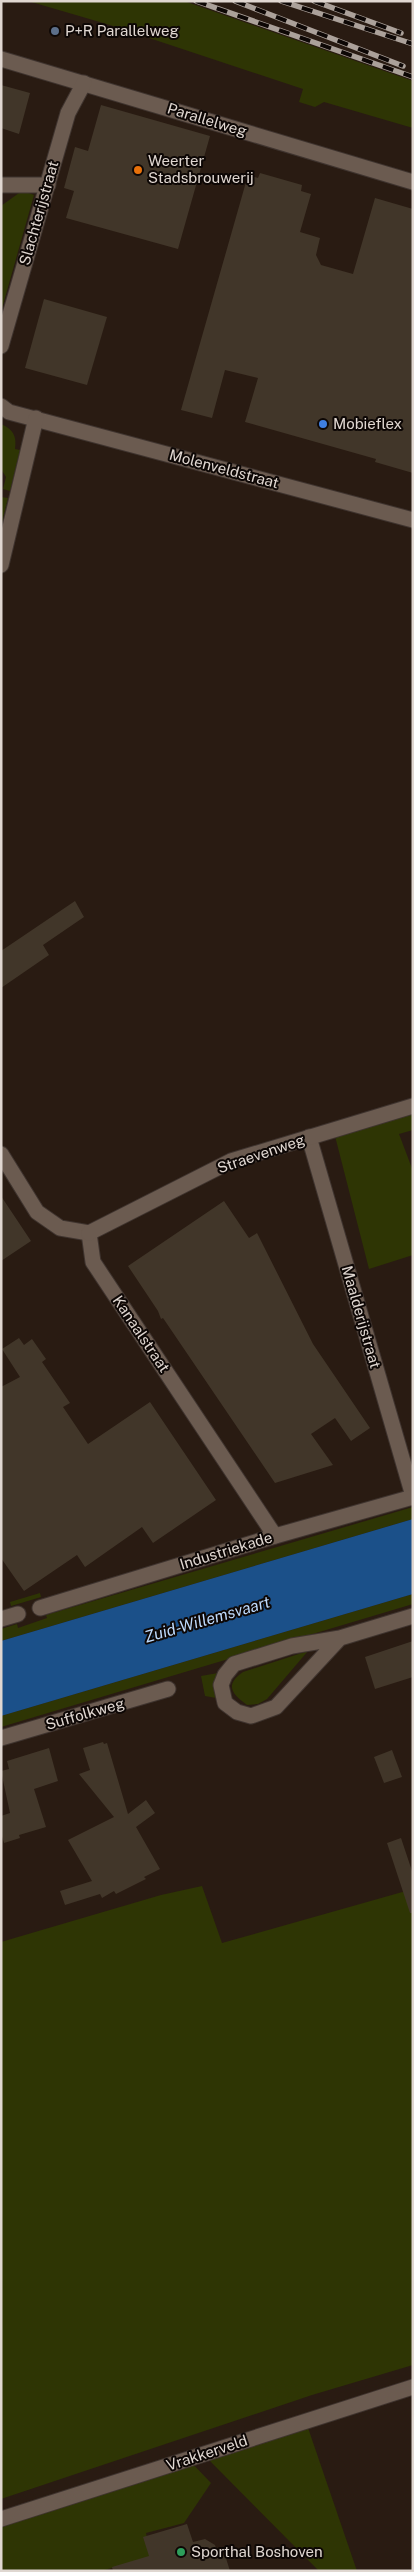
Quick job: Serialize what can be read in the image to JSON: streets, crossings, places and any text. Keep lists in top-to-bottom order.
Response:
{
  "streets": {
    "street": [
      "Parallelweg",
      "Slachterijstraat",
      "Molenveldstraat",
      "Straevenweg",
      "Maalderijstraat",
      "Kanaalstraat",
      "Industriekade",
      "Suffolkweg",
      "Vrakkerveld"
    ]
  },
  "crossings": [
    ["Parallelweg", "Slachterijstraat"],
    ["Straevenweg", "Maalderijstraat"],
    ["Straevenweg", "Kanaalstraat"],
    ["Maalderijstraat", "Industriekade"],
    ["Kanaalstraat", "Industriekade"]
  ],
  "water": ["Zuid-Willemsvaart"],
  "places": [
    "P+R Parallelweg",
    "Weerter Stadsbrouwerij",
    "Mobieflex",
    "Sporthal Boshoven"
  ]
}
